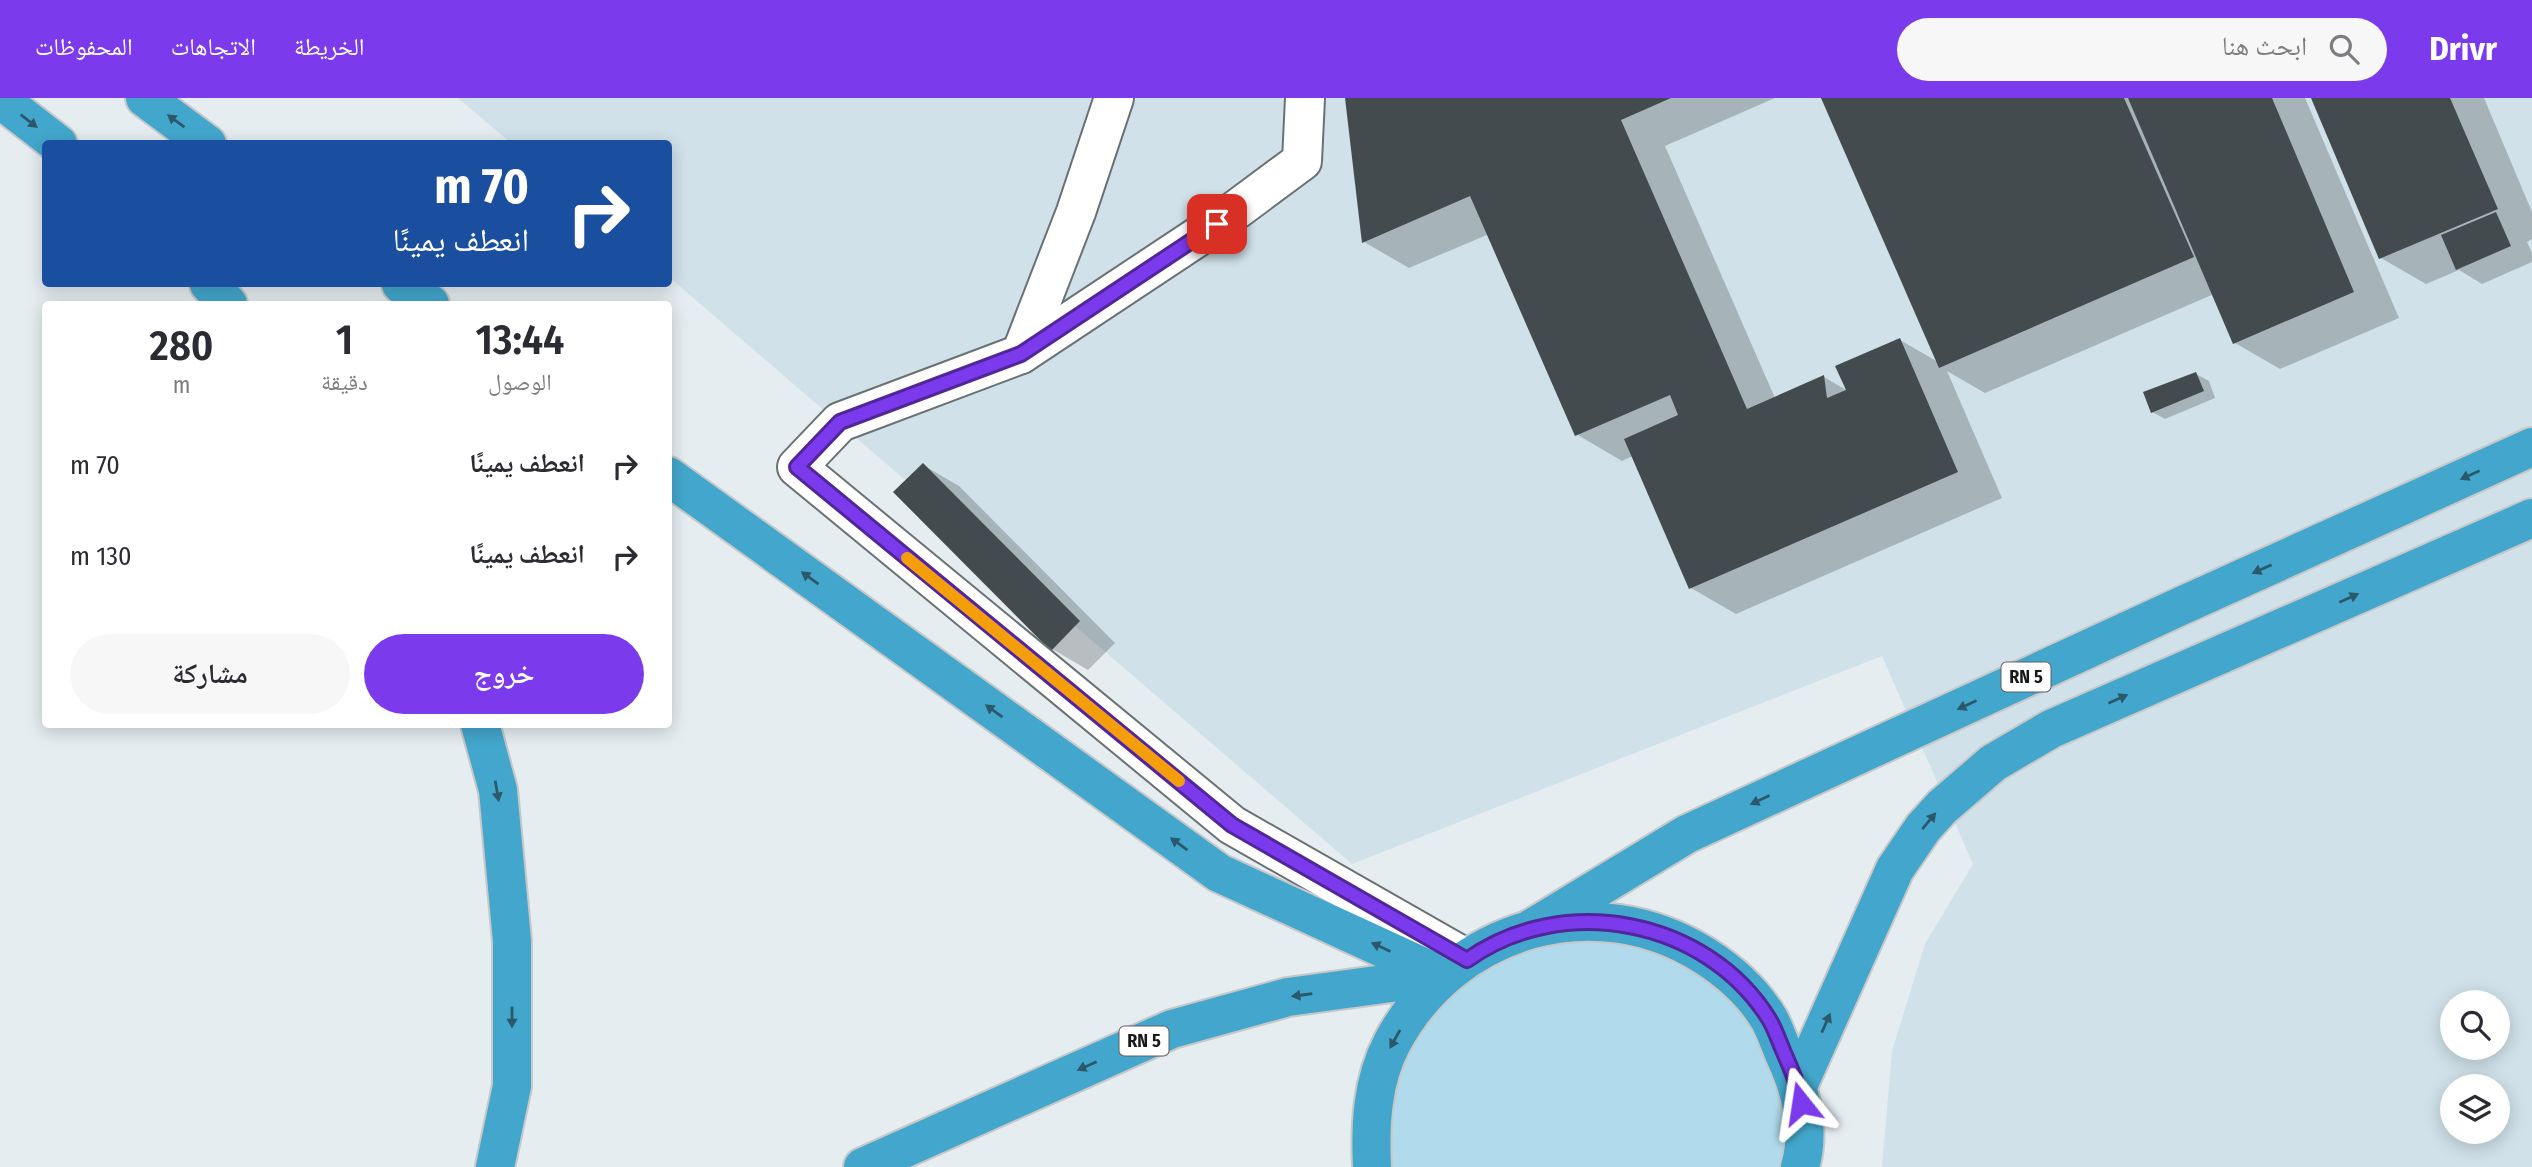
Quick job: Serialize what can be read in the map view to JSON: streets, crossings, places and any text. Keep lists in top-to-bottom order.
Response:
{
  "streets": {
    "highway": ["RN 5"]
  },
  "page": {
    "header": "Drivr",
    "search": "ابحث هنا",
    "nav": ["الخريطة", "الاتجاهات", "المحفوظات"],
    "turn": ["70 m", "انعطف يمينًا"],
    "eta": [
      "13:44",
      "الوصول",
      "1",
      "دقيقة",
      "280",
      "m"
    ],
    "list": [
      {
        "name": "انعطف يمينًا",
        "value": "70 m"
      },
      {
        "name": "انعطف يمينًا",
        "value": "130 m"
      }
    ],
    "buttons": ["خروج", "مشاركة"]
  }
}
